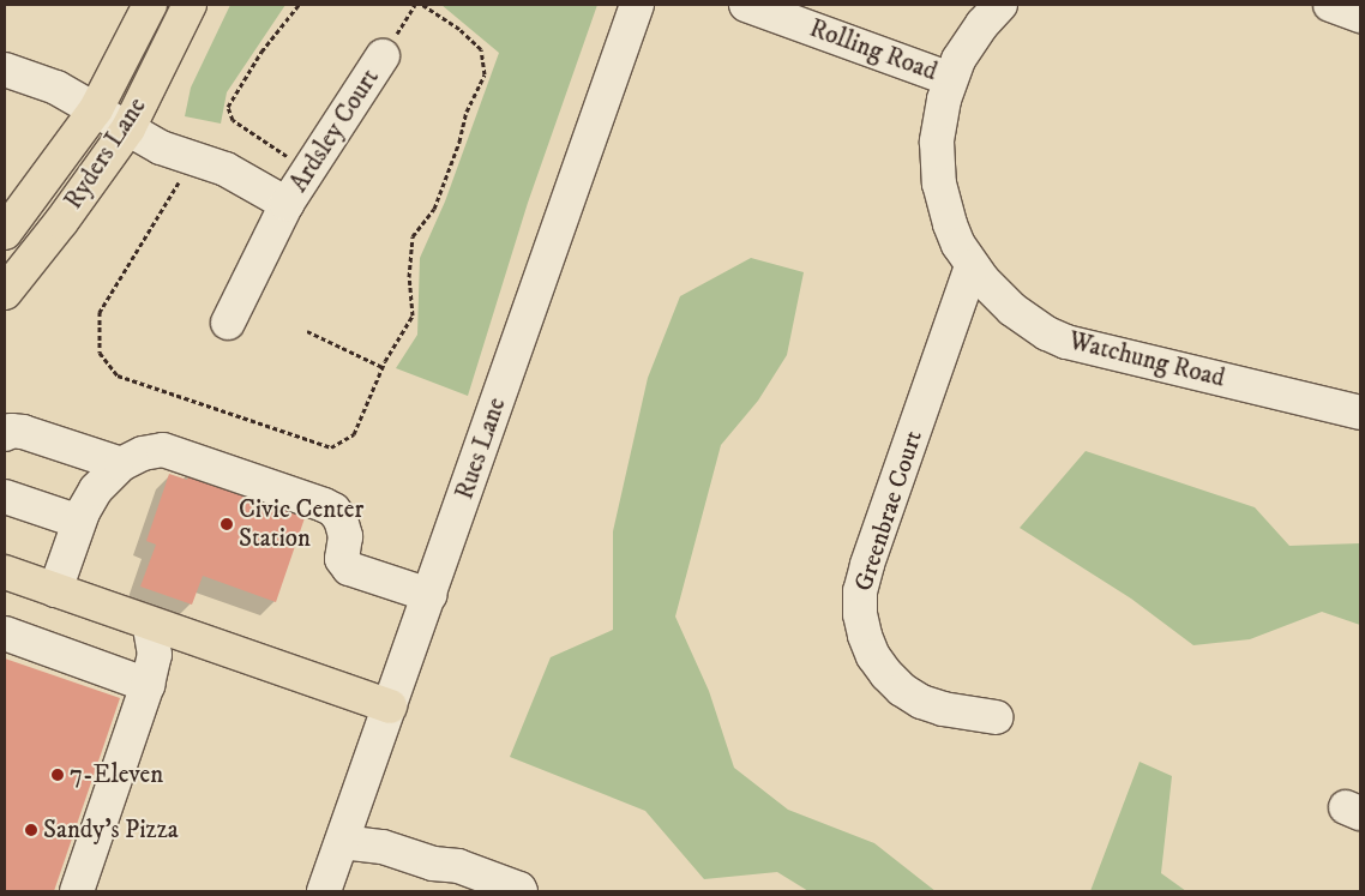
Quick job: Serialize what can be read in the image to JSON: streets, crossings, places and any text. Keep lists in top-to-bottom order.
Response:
{
  "streets": {
    "main road": ["Ryders Lane"],
    "street": [
      "Rolling Road",
      "Ardsley Court",
      "Watchung Road",
      "Rues Lane",
      "Greenbrae Court"
    ]
  },
  "crossings": [
    ["Rolling Road", "Watchung Road"],
    ["Ardsley Court", "Ryders Lane"],
    ["Watchung Road", "Greenbrae Court"]
  ],
  "places": ["Civic Center Station", "7-Eleven", "Sandy's Pizza"]
}
